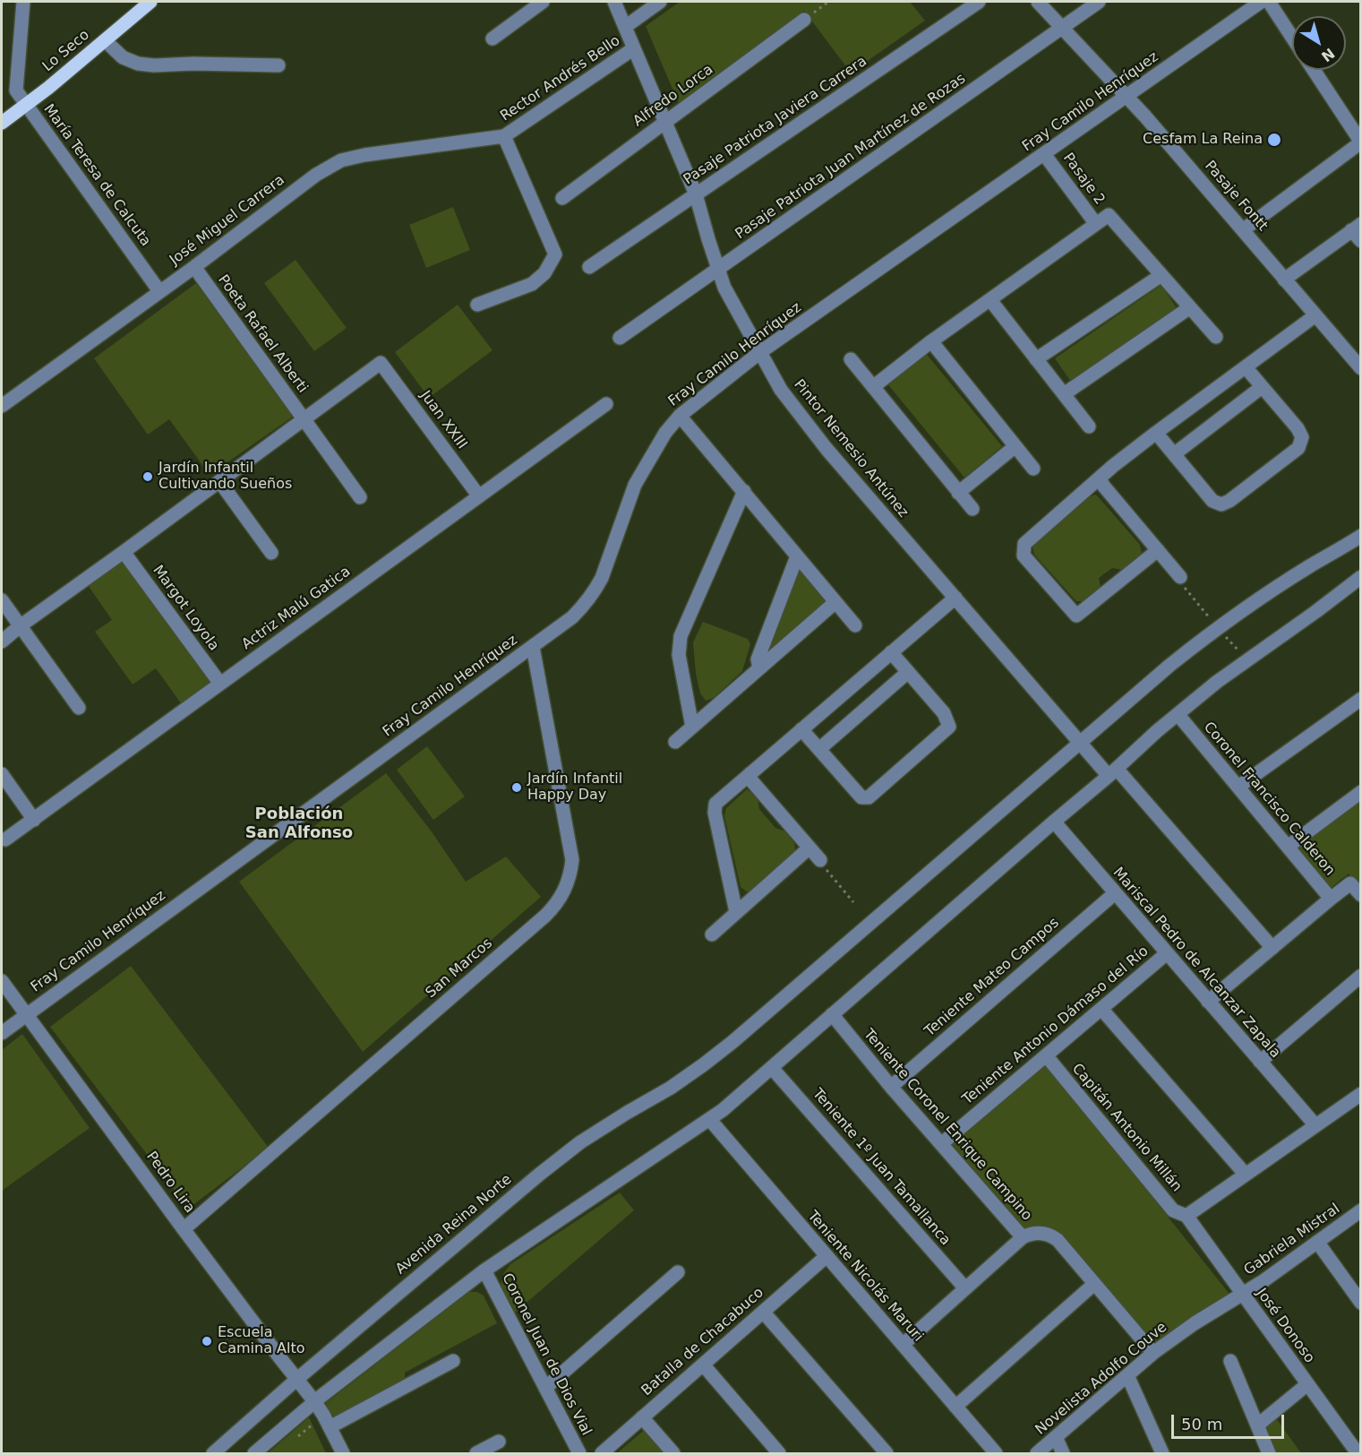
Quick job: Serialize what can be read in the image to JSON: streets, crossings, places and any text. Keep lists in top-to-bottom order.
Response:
{
  "streets": {
    "main road": ["Lo Seco"],
    "street": [
      "Rector Andrés Bello",
      "Alfredo Lorca",
      "Fray Camilo Henríquez",
      "Pasaje Patriota Javiera Carrera",
      "Pasaje Patriota Juan Martínez de Rozas",
      "María Teresa de Calcuta",
      "Pasaje 2",
      "Pasaje Fontt",
      "José Miguel Carrera",
      "Poeta Rafael Alberti",
      "Juan XXIII",
      "Pintor Nemesio Antúnez",
      "Margot Loyola",
      "Actriz Malú Gatica",
      "Coronel Francisco Calderon",
      "Mariscal Pedro de Alcanzar Zapala",
      "San Marcos",
      "Teniente Mateo Campos",
      "Teniente Antonio Dámaso del Río",
      "Teniente Coronel Enrique Campino",
      "Capitán Antonio Millán",
      "Teniente 1º Juan Tamallanca",
      "Pedro Lira",
      "Avenida Reina Norte",
      "Gabriela Mistral",
      "Teniente Nicolás Maruri",
      "José Donoso",
      "Batalla de Chacabuco",
      "Coronel Juan de Dios Vial",
      "Novelista Adolfo Couve"
    ]
  },
  "crossings": [
    ["Lo Seco", "María Teresa de Calcuta"],
    ["Rector Andrés Bello", "José Miguel Carrera"],
    ["Rector Andrés Bello", "Pintor Nemesio Antúnez"],
    ["Alfredo Lorca", "Pintor Nemesio Antúnez"],
    ["Fray Camilo Henríquez", "Pasaje 2"],
    ["Fray Camilo Henríquez", "Pasaje Fontt"],
    ["Fray Camilo Henríquez", "Pintor Nemesio Antúnez"],
    ["Fray Camilo Henríquez", "San Marcos"],
    ["Fray Camilo Henríquez", "Pedro Lira"],
    ["Pasaje Patriota Javiera Carrera", "Pintor Nemesio Antúnez"],
    ["Pasaje Patriota Juan Martínez de Rozas", "Pasaje Fontt"],
    ["Pasaje Patriota Juan Martínez de Rozas", "Pintor Nemesio Antúnez"],
    ["María Teresa de Calcuta", "José Miguel Carrera"],
    ["José Miguel Carrera", "Poeta Rafael Alberti"],
    ["Poeta Rafael Alberti", "Juan XXIII"],
    ["Juan XXIII", "Actriz Malú Gatica"],
    ["Pintor Nemesio Antúnez", "Avenida Reina Norte"],
    ["Margot Loyola", "Actriz Malú Gatica"],
    ["Mariscal Pedro de Alcanzar Zapala", "Teniente Mateo Campos"],
    ["Mariscal Pedro de Alcanzar Zapala", "Teniente Antonio Dámaso del Río"],
    ["San Marcos", "Pedro Lira"],
    ["Teniente Mateo Campos", "Teniente Coronel Enrique Campino"],
    ["Teniente Antonio Dámaso del Río", "Teniente Coronel Enrique Campino"],
    ["Teniente Antonio Dámaso del Río", "Capitán Antonio Millán"],
    ["Teniente Coronel Enrique Campino", "Novelista Adolfo Couve"],
    ["Capitán Antonio Millán", "José Donoso"],
    ["Pedro Lira", "Avenida Reina Norte"],
    ["Gabriela Mistral", "José Donoso"],
    ["Gabriela Mistral", "Novelista Adolfo Couve"],
    ["Teniente Nicolás Maruri", "Batalla de Chacabuco"],
    ["José Donoso", "Novelista Adolfo Couve"]
  ],
  "districts": ["Población San Alfonso"],
  "places": [
    "Cesfam La Reina",
    "Jardín Infantil Cultivando Sueños",
    "Jardín Infantil Happy Day",
    "Escuela Camina Alto"
  ],
  "scale_bar": "50 m",
  "north": "bottom right"
}
